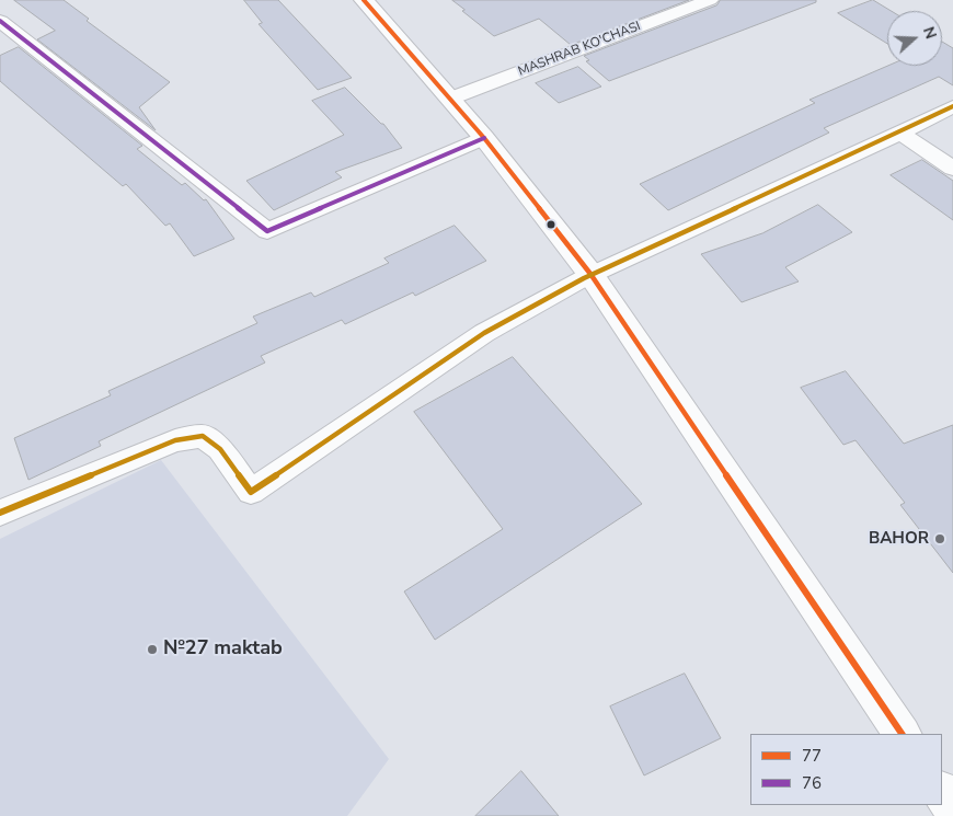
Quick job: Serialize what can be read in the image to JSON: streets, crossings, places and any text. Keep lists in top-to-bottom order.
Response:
{
  "streets": {
    "street": ["MASHRAB KO'CHASI"]
  },
  "places": ["BAHOR", "№27 maktab"],
  "lines": ["transit line 77", "transit line 76"],
  "legend": ["77", "76"],
  "north": "right"
}
